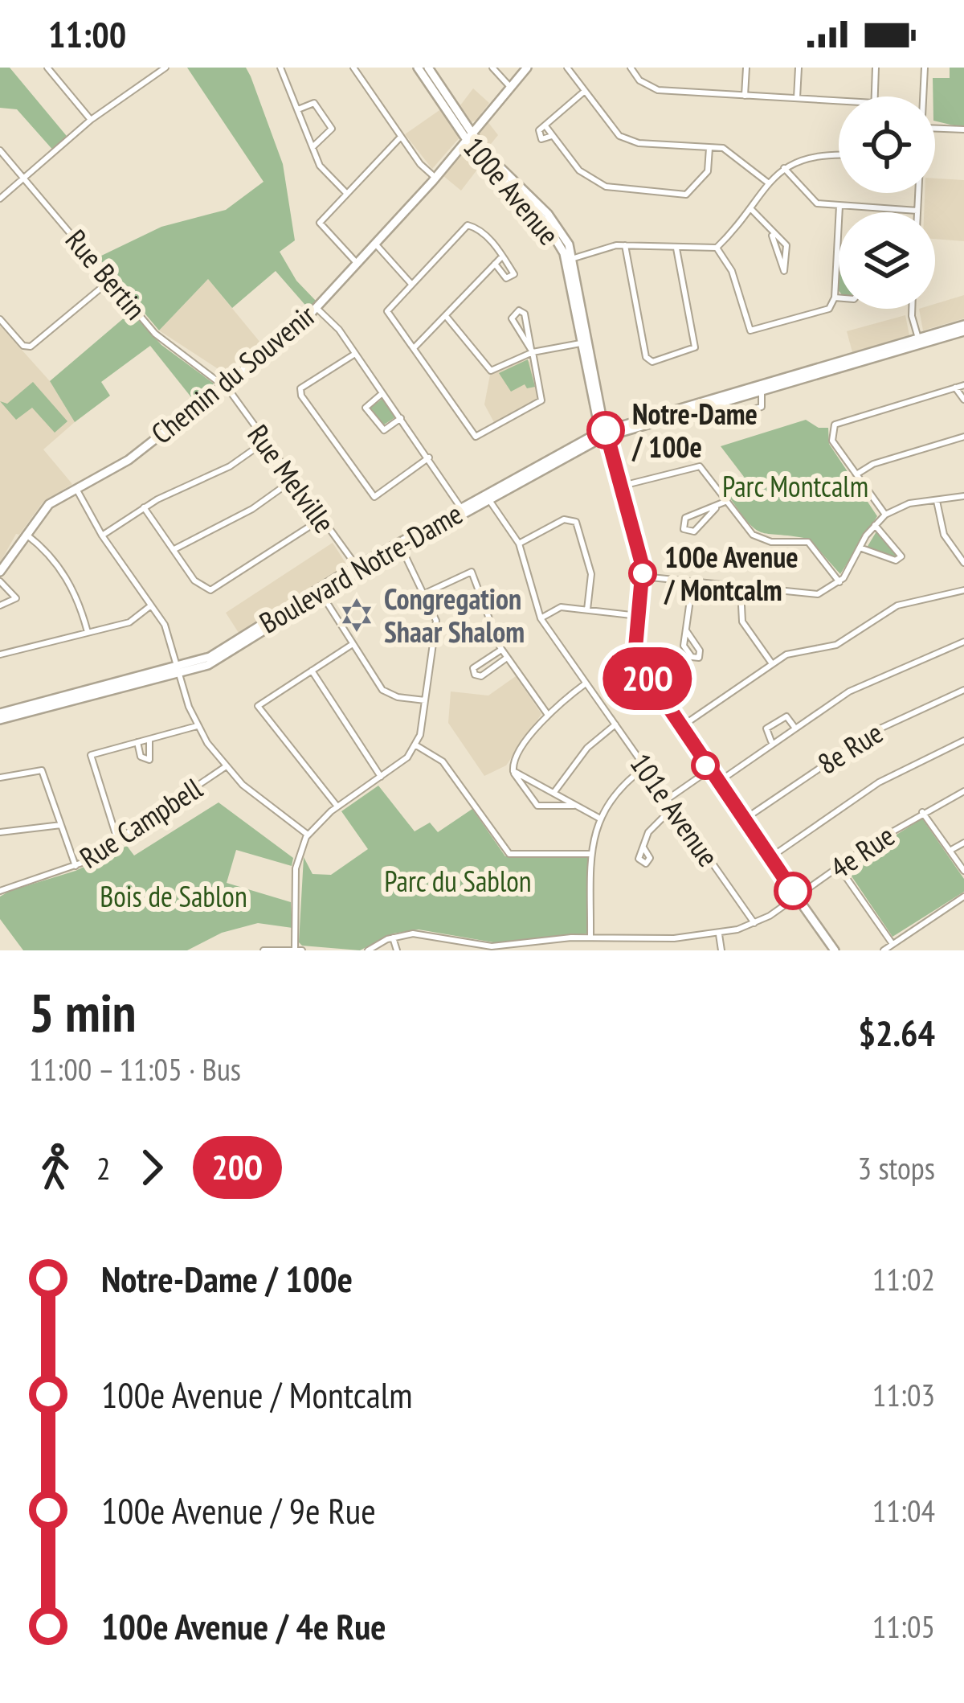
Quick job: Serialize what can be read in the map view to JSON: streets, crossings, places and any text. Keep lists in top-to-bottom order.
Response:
{
  "streets": {
    "street": [
      "100e Avenue",
      "Rue Bertin",
      "Chemin du Souvenir",
      "Rue Melville",
      "Boulevard Notre-Dame",
      "8e Rue",
      "101e Avenue",
      "Rue Campbell",
      "4e Rue"
    ]
  },
  "crossings": [
    ["100e Avenue", "Chemin du Souvenir"],
    ["100e Avenue", "Boulevard Notre-Dame"],
    ["100e Avenue", "8e Rue"],
    ["100e Avenue", "4e Rue"],
    ["Rue Bertin", "Chemin du Souvenir"],
    ["Rue Bertin", "Rue Melville"],
    ["Chemin du Souvenir", "Rue Melville"],
    ["Rue Melville", "Boulevard Notre-Dame"],
    ["Boulevard Notre-Dame", "101e Avenue"],
    ["101e Avenue", "4e Rue"]
  ],
  "parks": ["Parc Montcalm", "Parc du Sablon", "Bois de Sablon"],
  "places": {
    "other": ["Notre-Dame / 100e", "100e Avenue / Montcalm"],
    "synagogue": ["Congregation Shaar Shalom"]
  },
  "lines": ["bus line 20O"],
  "page": {
    "status": "11:00",
    "on_map": "20O",
    "heading": ["5 min", "11:00 – 11:05 · Bus", "$2.64"],
    "legs": ["2", "20O", "3 stops"],
    "list": [
      {
        "name": "Notre-Dame / 100e",
        "value": "11:02"
      },
      {
        "name": "100e Avenue / Montcalm",
        "value": "11:03"
      },
      {
        "name": "100e Avenue / 9e Rue",
        "value": "11:04"
      },
      {
        "name": "100e Avenue / 4e Rue",
        "value": "11:05"
      }
    ]
  }
}
